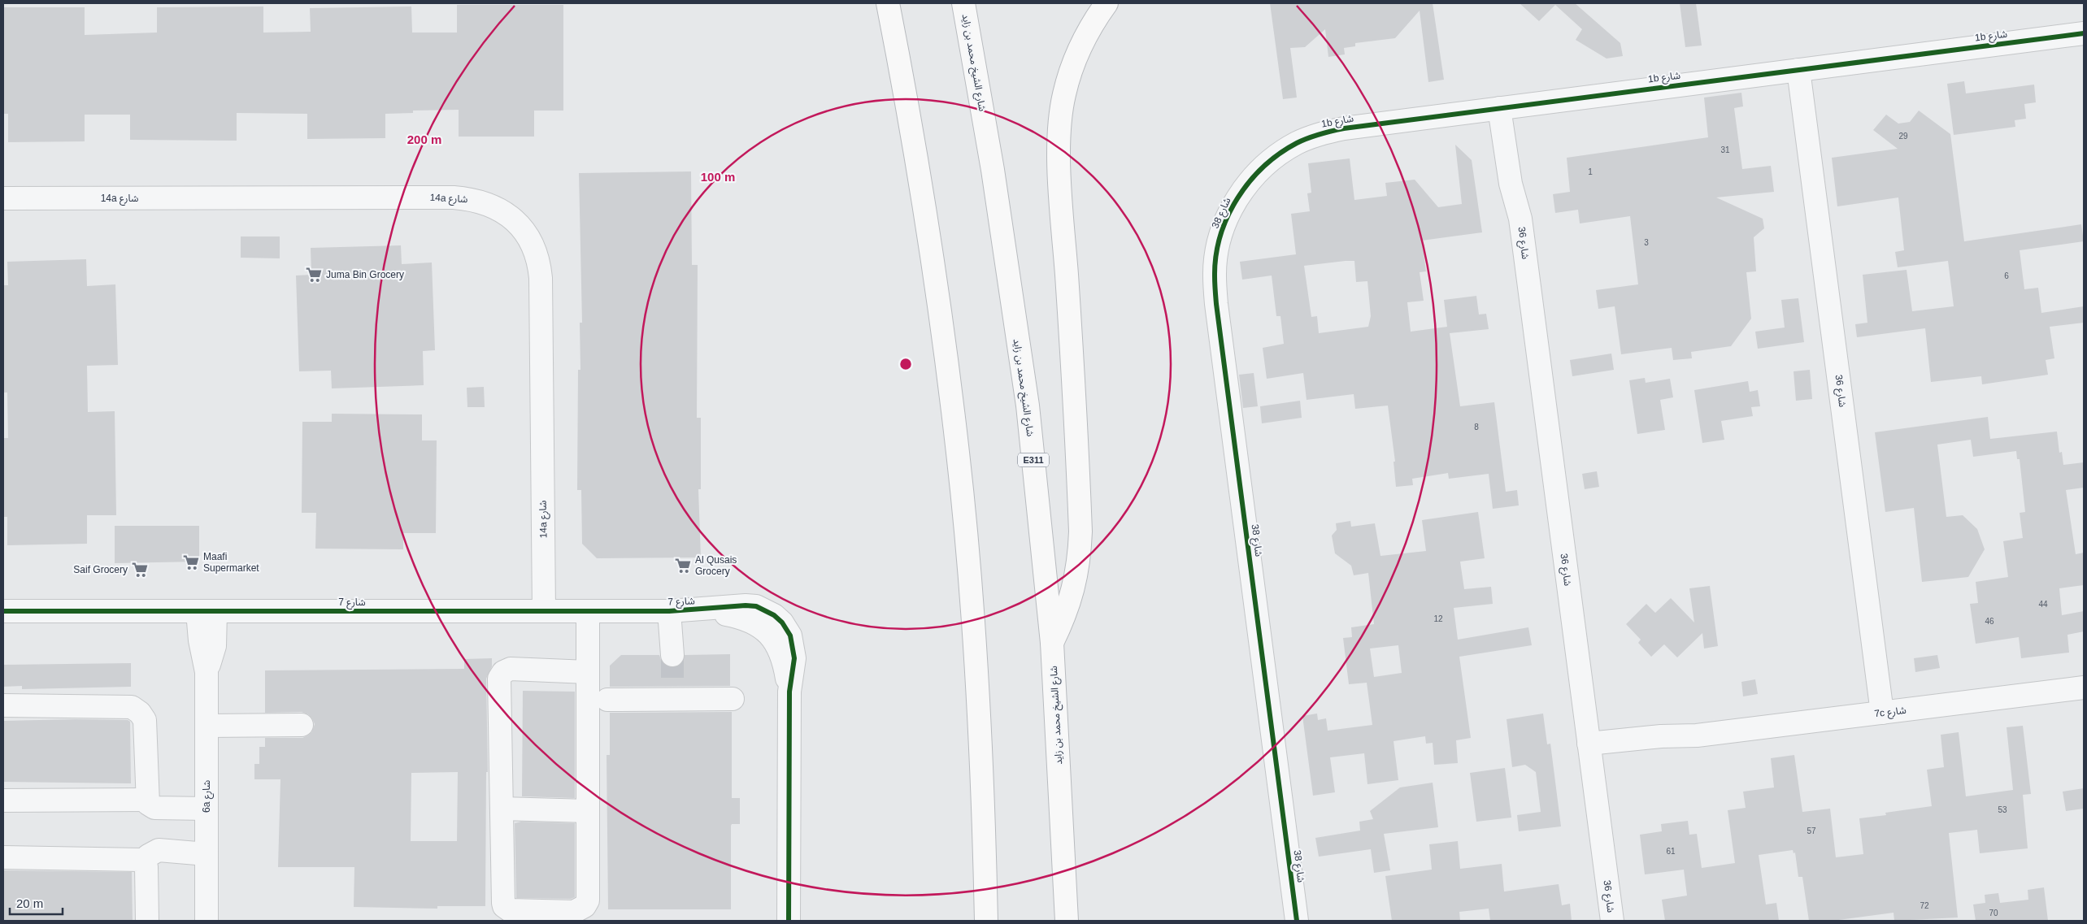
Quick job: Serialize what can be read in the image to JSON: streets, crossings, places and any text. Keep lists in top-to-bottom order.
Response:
{
  "streets": {
    "highway": ["شارع الشيخ محمد بن زايد", "E311"],
    "street": [
      "1b شارع",
      "14a شارع",
      "شارع 38",
      "شارع 36",
      "شارع 7",
      "7c شارع",
      "6a شارع"
    ]
  },
  "crossings": [
    ["1b شارع", "شارع 38"],
    ["1b شارع", "شارع 36"],
    ["14a شارع", "شارع 7"],
    ["شارع 36", "7c شارع"],
    ["شارع 7", "6a شارع"]
  ],
  "places": {
    "supermarket": [
      "Juma Bin Grocery",
      "Maafi Supermarket",
      "Al Qusais Grocery",
      "Saif Grocery"
    ]
  },
  "house_numbers": [
    "29",
    "31",
    "1",
    "3",
    "6",
    "8",
    "44",
    "12",
    "46",
    "53",
    "57",
    "61",
    "72",
    "70"
  ],
  "scale_bar": "20 m",
  "rings": ["200 m", "100 m"]
}
